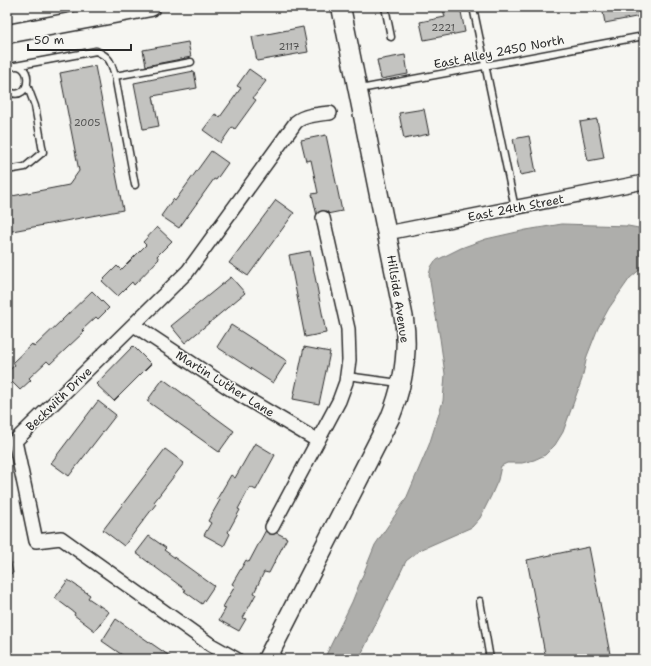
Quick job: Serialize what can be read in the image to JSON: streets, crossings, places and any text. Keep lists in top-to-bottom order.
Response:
{
  "streets": {
    "street": [
      "East 24th Street",
      "Hillside Avenue",
      "Martin Luther Lane",
      "Beckwith Drive"
    ],
    "lane": ["East Alley 2450 North"]
  },
  "crossings": [
    ["East Alley 2450 North", "Hillside Avenue"],
    ["East 24th Street", "Hillside Avenue"],
    ["Martin Luther Lane", "Beckwith Drive"]
  ],
  "house_numbers": ["2221", "2117", "2005"],
  "scale_bar": "50 m"
}
